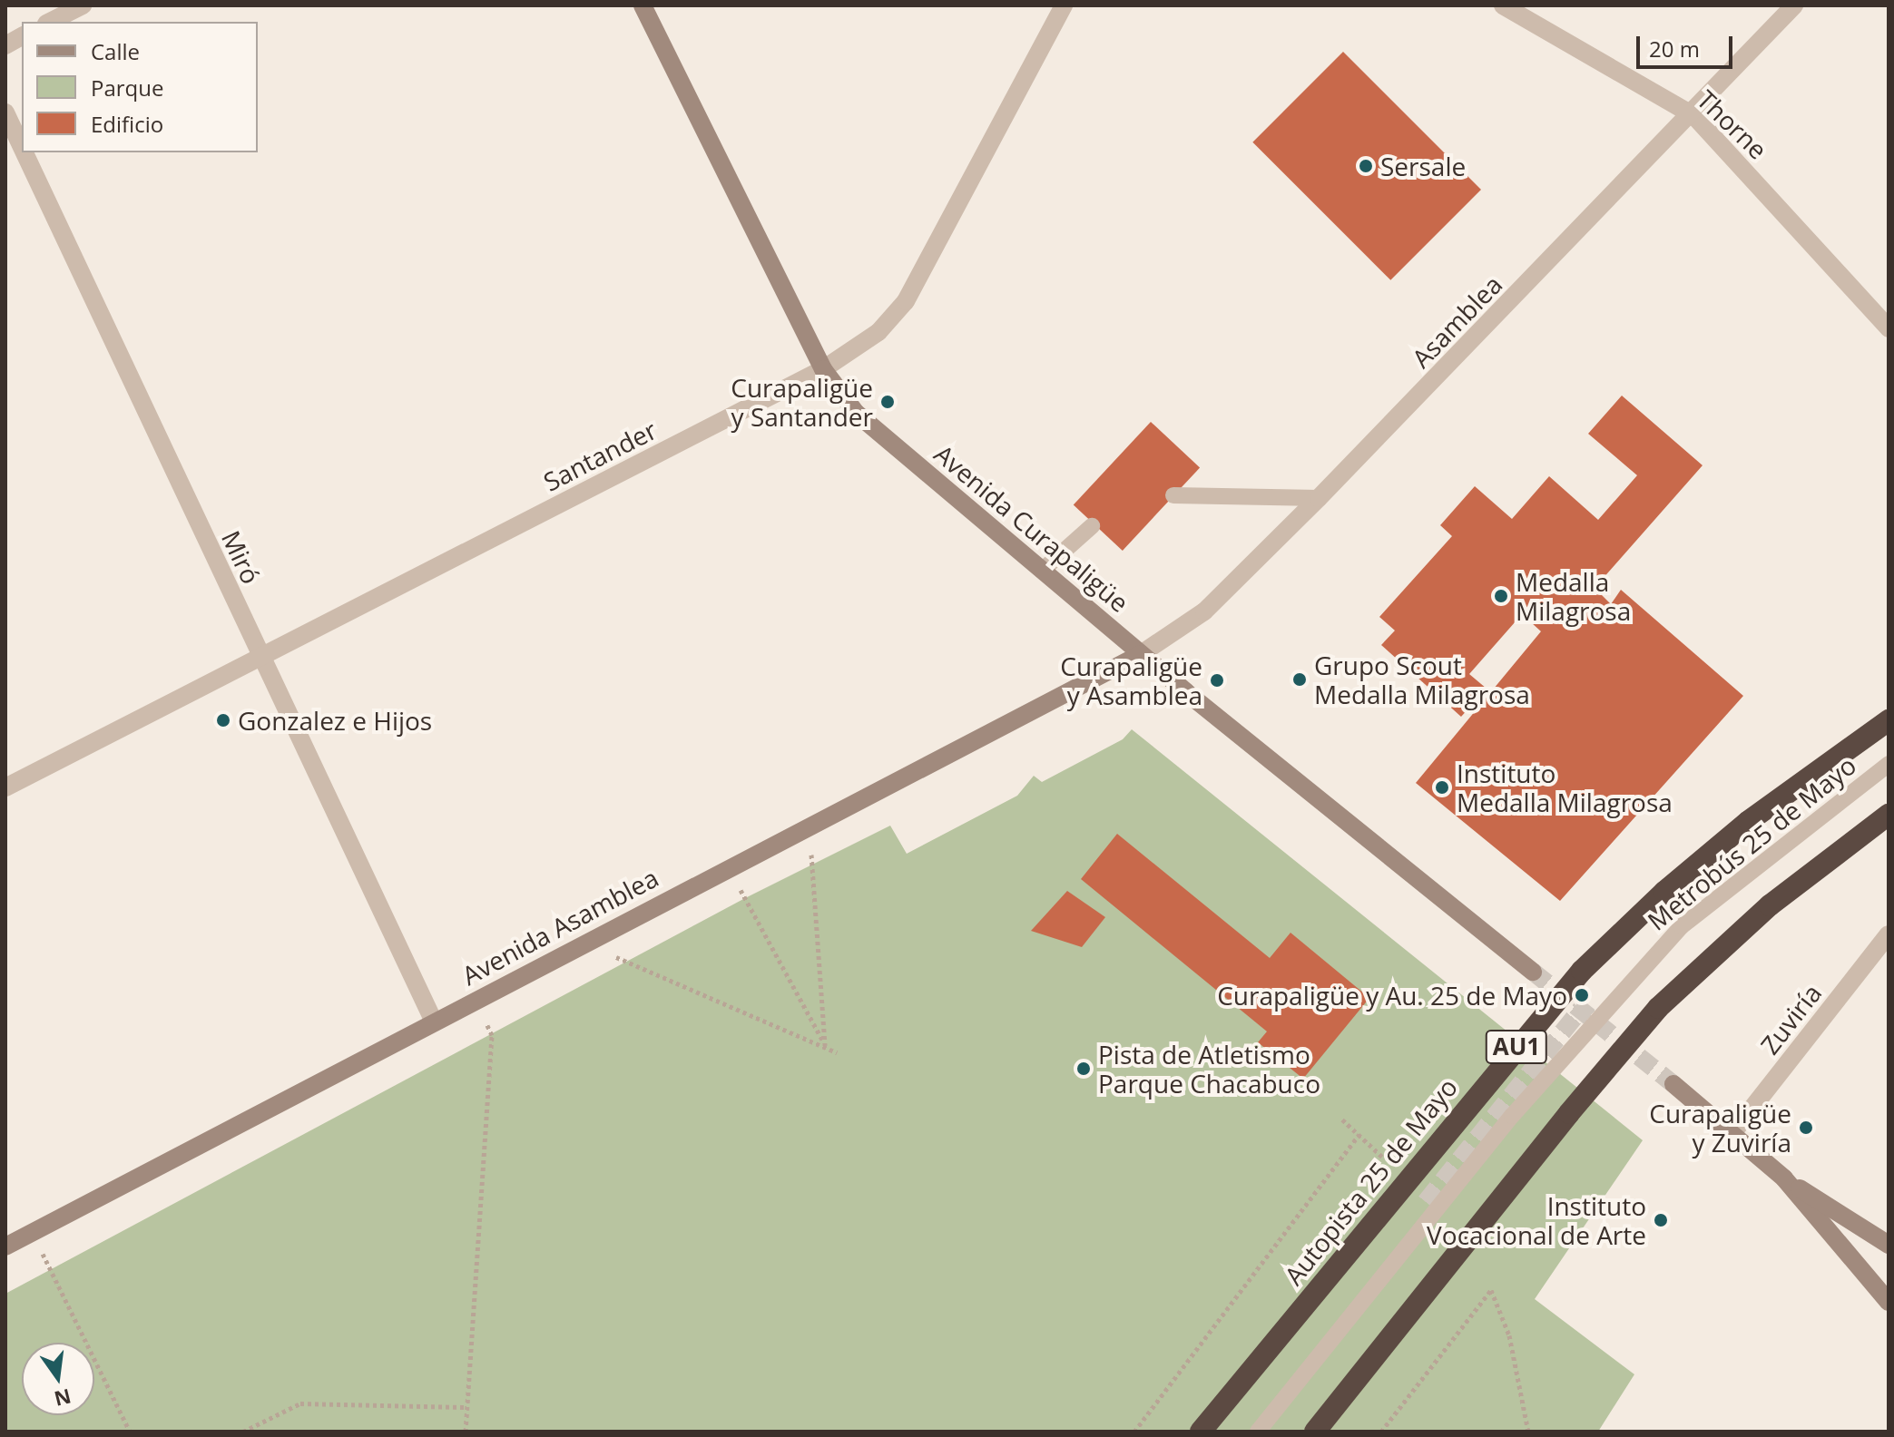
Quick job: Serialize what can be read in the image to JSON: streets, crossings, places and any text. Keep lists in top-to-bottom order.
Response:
{
  "streets": {
    "highway": ["AU1", "Autopista 25 de Mayo"],
    "main road": ["Avenida Curapaligüe", "Avenida Asamblea"],
    "street": [
      "Thorne",
      "Asamblea",
      "Santander",
      "Miró",
      "Zuviría"
    ],
    "lane": ["Metrobús 25 de Mayo"]
  },
  "crossings": [
    ["Thorne", "Asamblea"],
    ["Asamblea", "Avenida Curapaligüe"],
    ["Asamblea", "Avenida Asamblea"],
    ["Santander", "Avenida Curapaligüe"],
    ["Santander", "Miró"],
    ["Avenida Curapaligüe", "Avenida Asamblea"],
    ["Miró", "Avenida Asamblea"]
  ],
  "places": [
    "Sersale",
    "Curapaligüe y Santander",
    "Medalla Milagrosa",
    "Grupo Scout Medalla Milagrosa",
    "Curapaligüe y Asamblea",
    "Gonzalez e Hijos",
    "Instituto Medalla Milagrosa",
    "Curapaligüe y Au. 25 de Mayo",
    "Pista de Atletismo Parque Chacabuco",
    "Curapaligüe y Zuviría",
    "Instituto Vocacional de Arte"
  ],
  "legend": ["Calle", "Parque", "Edificio"],
  "scale_bar": "20 m",
  "north": "bottom"
}
